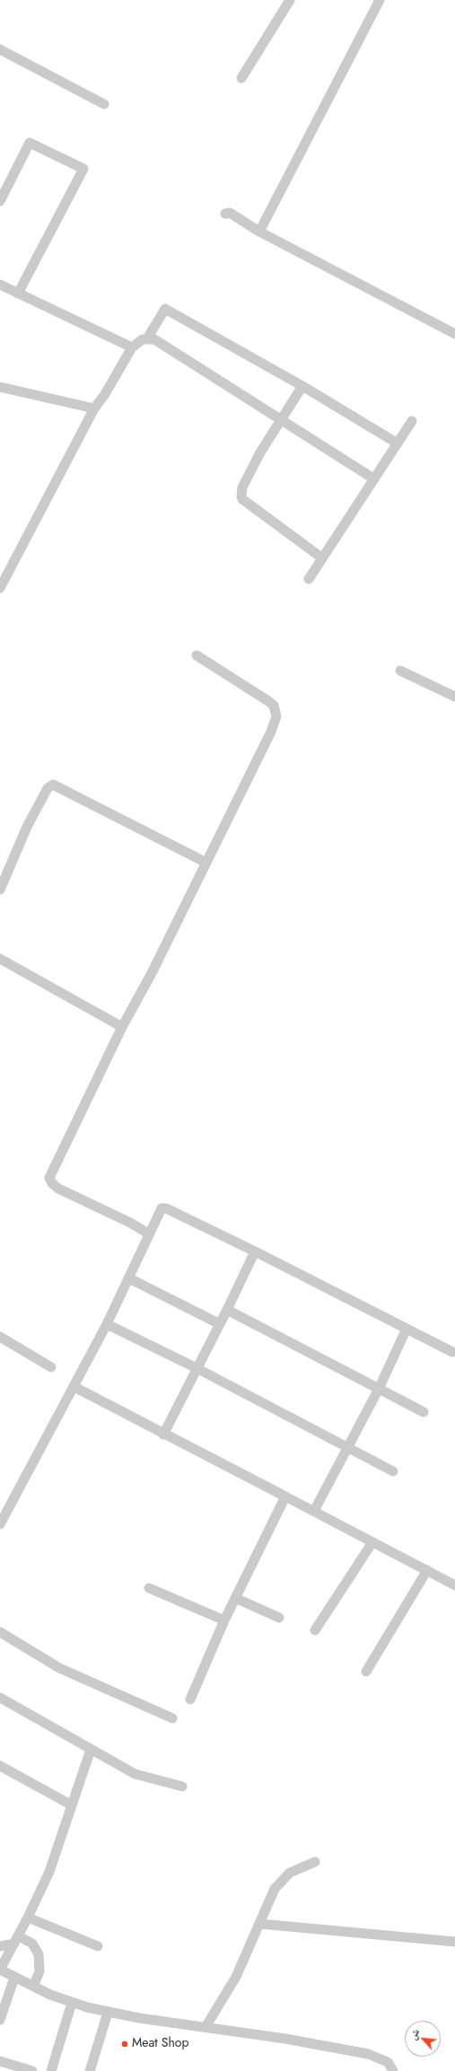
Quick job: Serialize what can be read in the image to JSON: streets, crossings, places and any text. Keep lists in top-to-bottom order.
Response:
{
  "places": ["Meat Shop"],
  "north": "top left"
}
